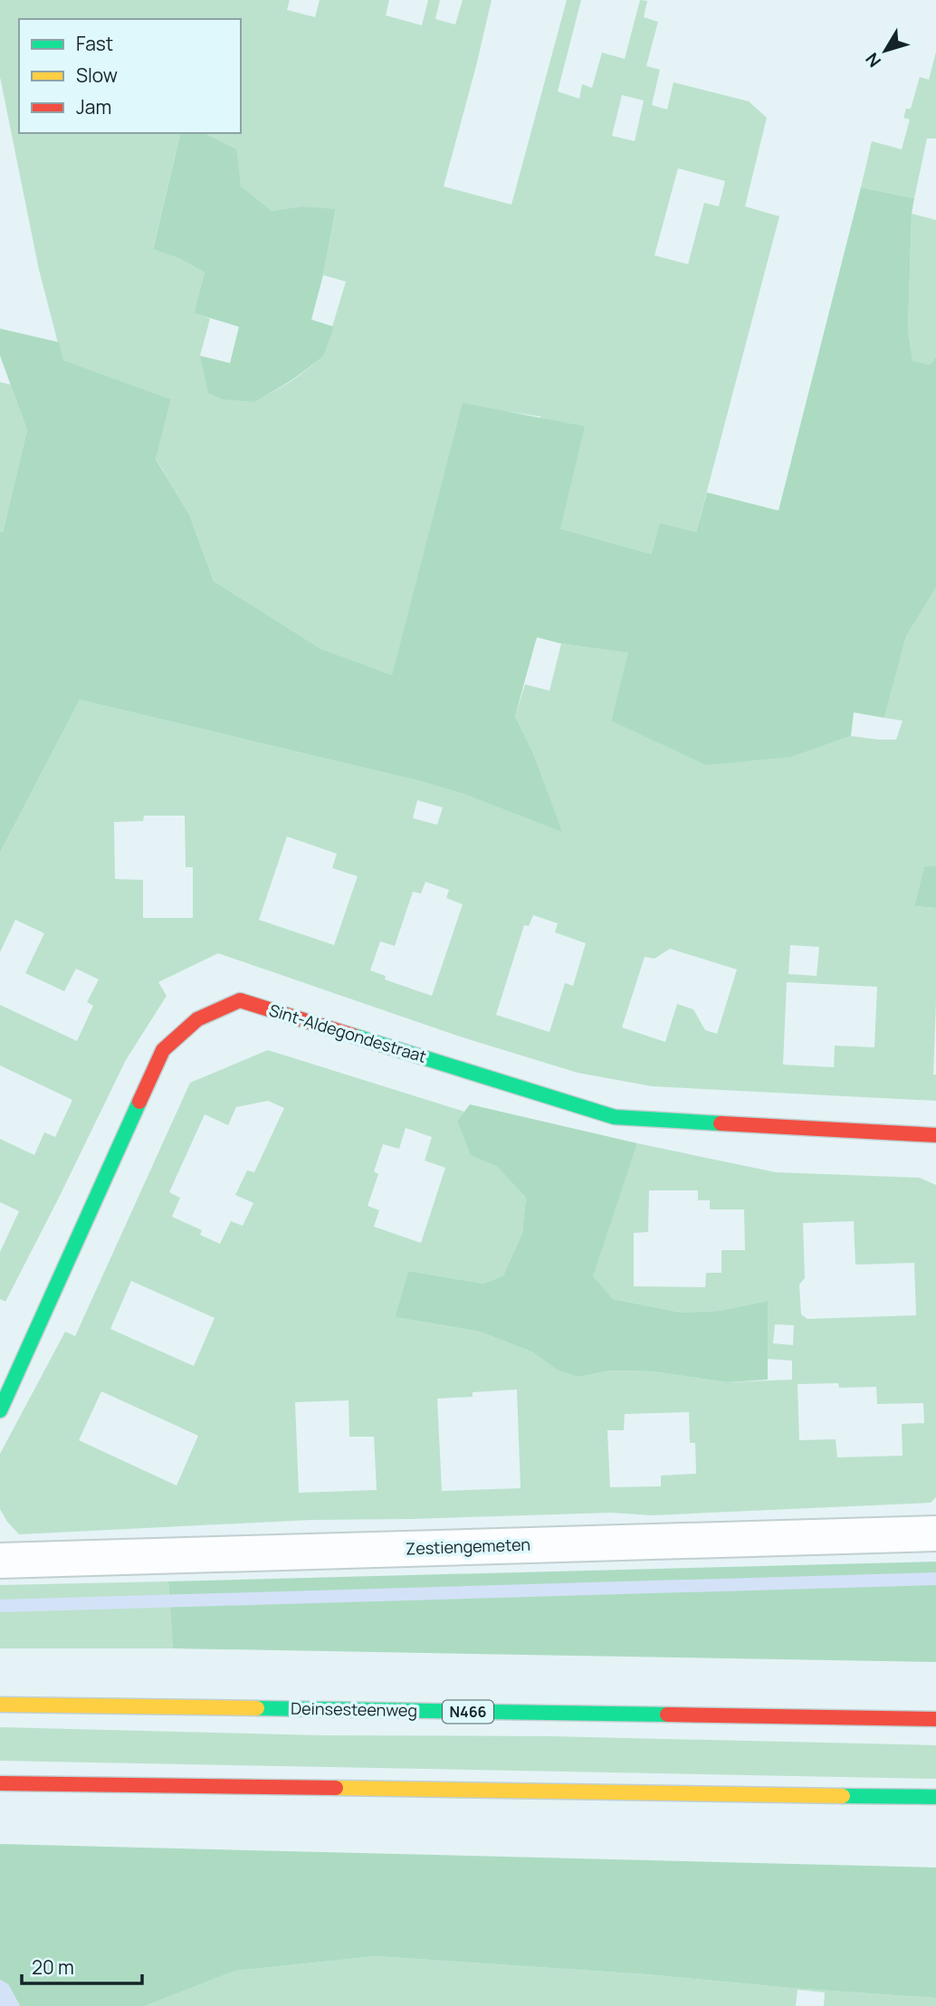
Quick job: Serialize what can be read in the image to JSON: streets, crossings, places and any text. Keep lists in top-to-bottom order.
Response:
{
  "streets": {
    "main road": ["Sint-Aldegondestraat", "Deinsesteenweg", "N466"],
    "street": ["Zestiengemeten"]
  },
  "legend": ["Fast", "Slow", "Jam"],
  "scale_bar": "20 m",
  "north": "bottom left"
}
